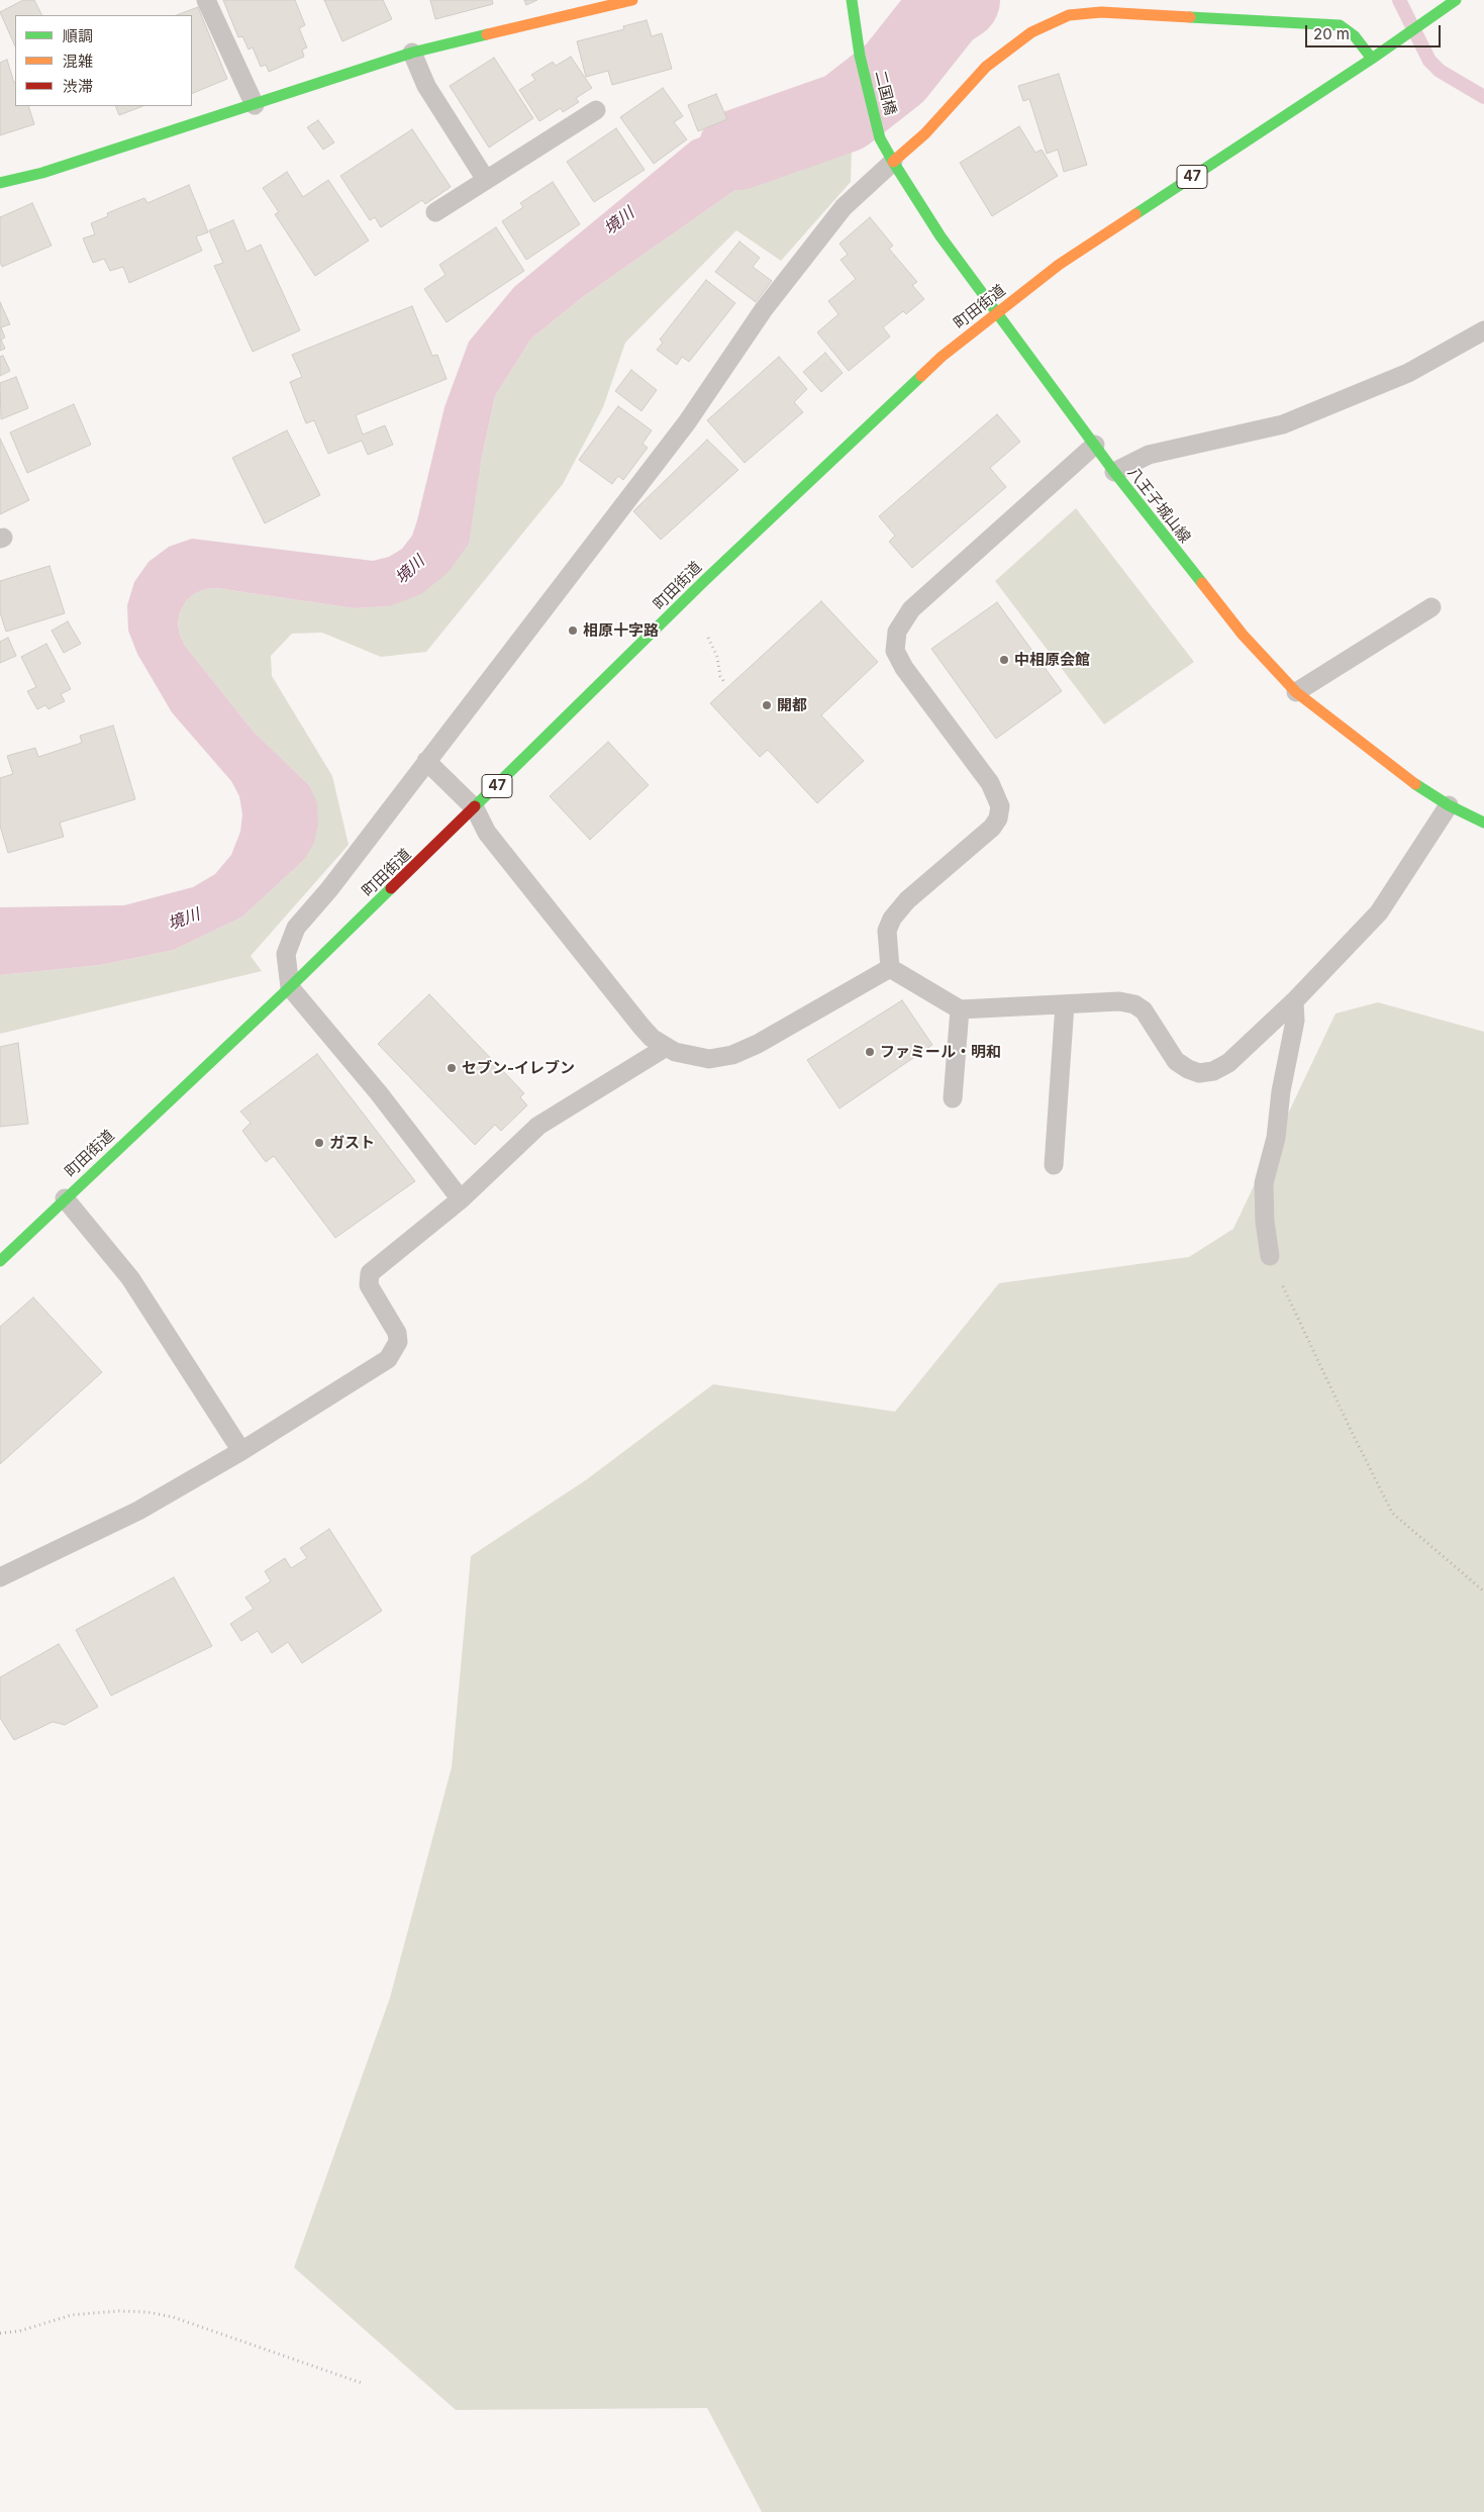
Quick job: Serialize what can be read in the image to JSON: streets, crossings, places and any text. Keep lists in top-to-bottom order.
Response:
{
  "streets": {
    "main road": [
      "二国橋",
      "47",
      "町田街道",
      "八王子城山線"
    ]
  },
  "crossings": [
    ["二国橋", "八王子城山線"],
    ["町田街道", "八王子城山線"]
  ],
  "water": ["境川"],
  "places": [
    "相原十字路",
    "中相原会館",
    "開都",
    "ファミール・明和",
    "セブン-イレブン",
    "ガスト"
  ],
  "legend": ["順調", "混雑", "渋滞"],
  "scale_bar": "20 m"
}
